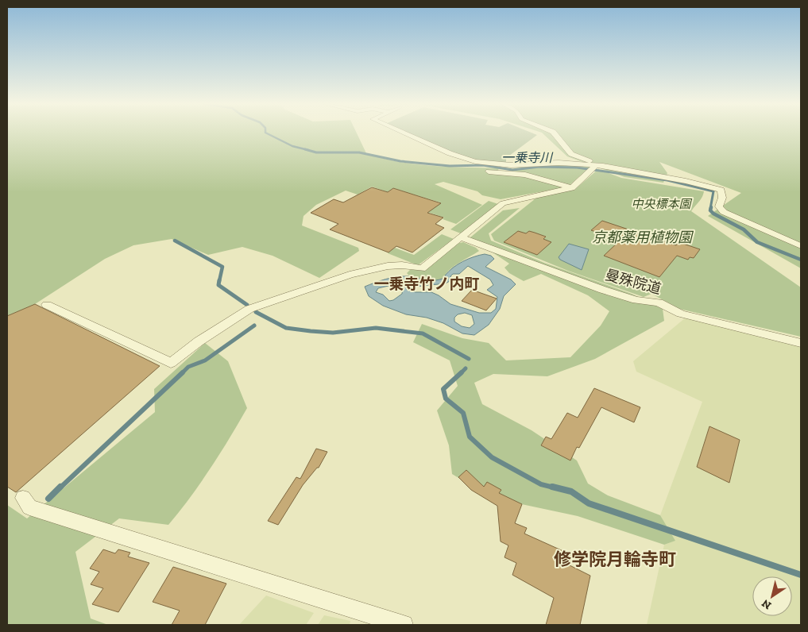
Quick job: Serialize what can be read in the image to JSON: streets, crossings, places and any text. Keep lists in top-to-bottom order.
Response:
{
  "streets": {
    "street": ["曼殊院道"]
  },
  "districts": ["一乗寺竹ノ内町", "修学院月輪寺町"],
  "water": ["一乗寺川"],
  "parks": ["中央標本園", "京都薬用植物園"],
  "north": "bottom left"
}
